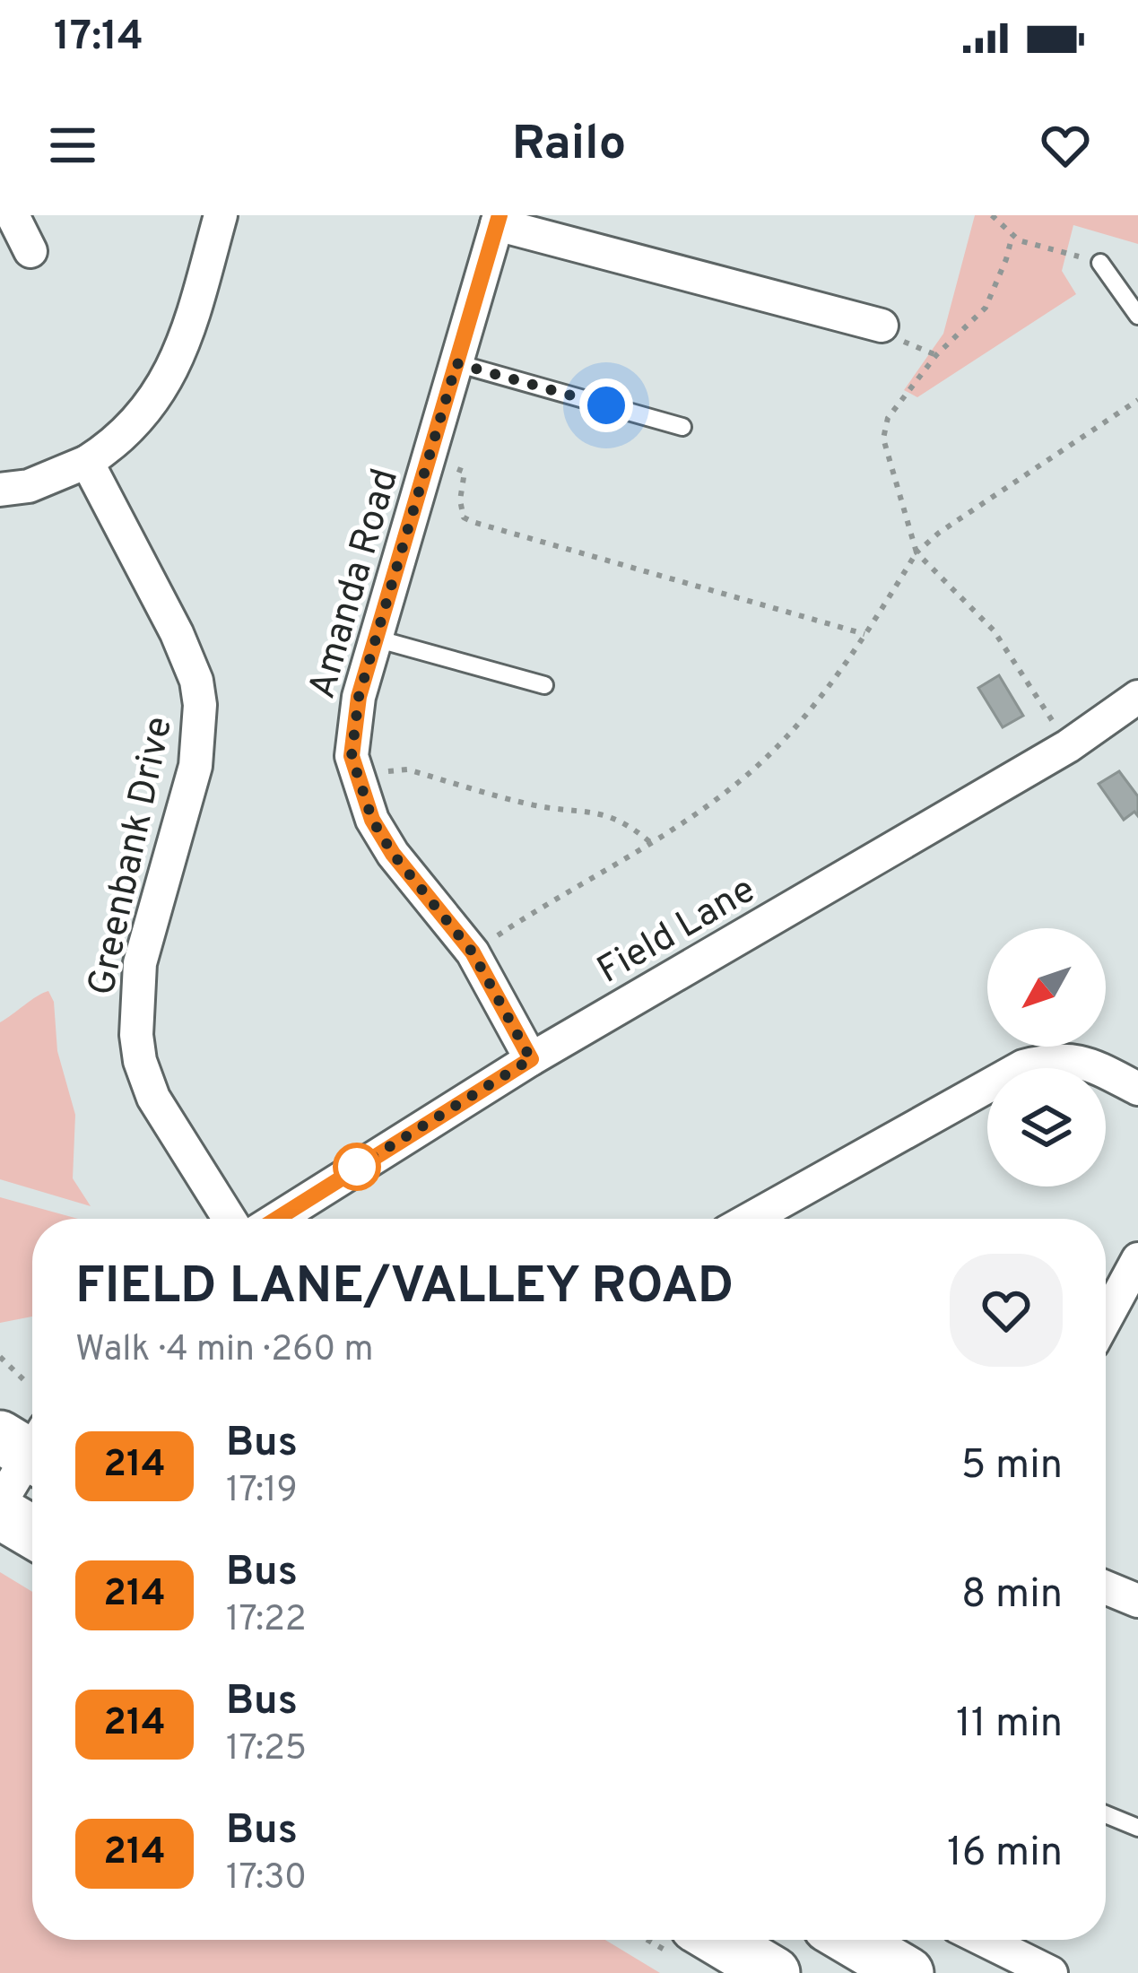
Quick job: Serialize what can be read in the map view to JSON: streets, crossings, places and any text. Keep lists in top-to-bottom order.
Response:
{
  "streets": {
    "street": ["Amanda Road", "Greenbank Drive", "Field Lane"]
  },
  "crossings": [
    ["Amanda Road", "Field Lane"]
  ],
  "lines": ["bus line 214"],
  "north": "bottom left",
  "page": {
    "status": "17:14",
    "header": "Railo",
    "heading": ["FIELD LANE/VALLEY ROAD", "Walk · 4 min · 260 m"],
    "list": [
      {
        "mark": "214",
        "name": "Bus",
        "note": "17:19",
        "value": "5 min"
      },
      {
        "mark": "214",
        "name": "Bus",
        "note": "17:22",
        "value": "8 min"
      },
      {
        "mark": "214",
        "name": "Bus",
        "note": "17:25",
        "value": "11 min"
      },
      {
        "mark": "214",
        "name": "Bus",
        "note": "17:30",
        "value": "16 min"
      }
    ]
  }
}
